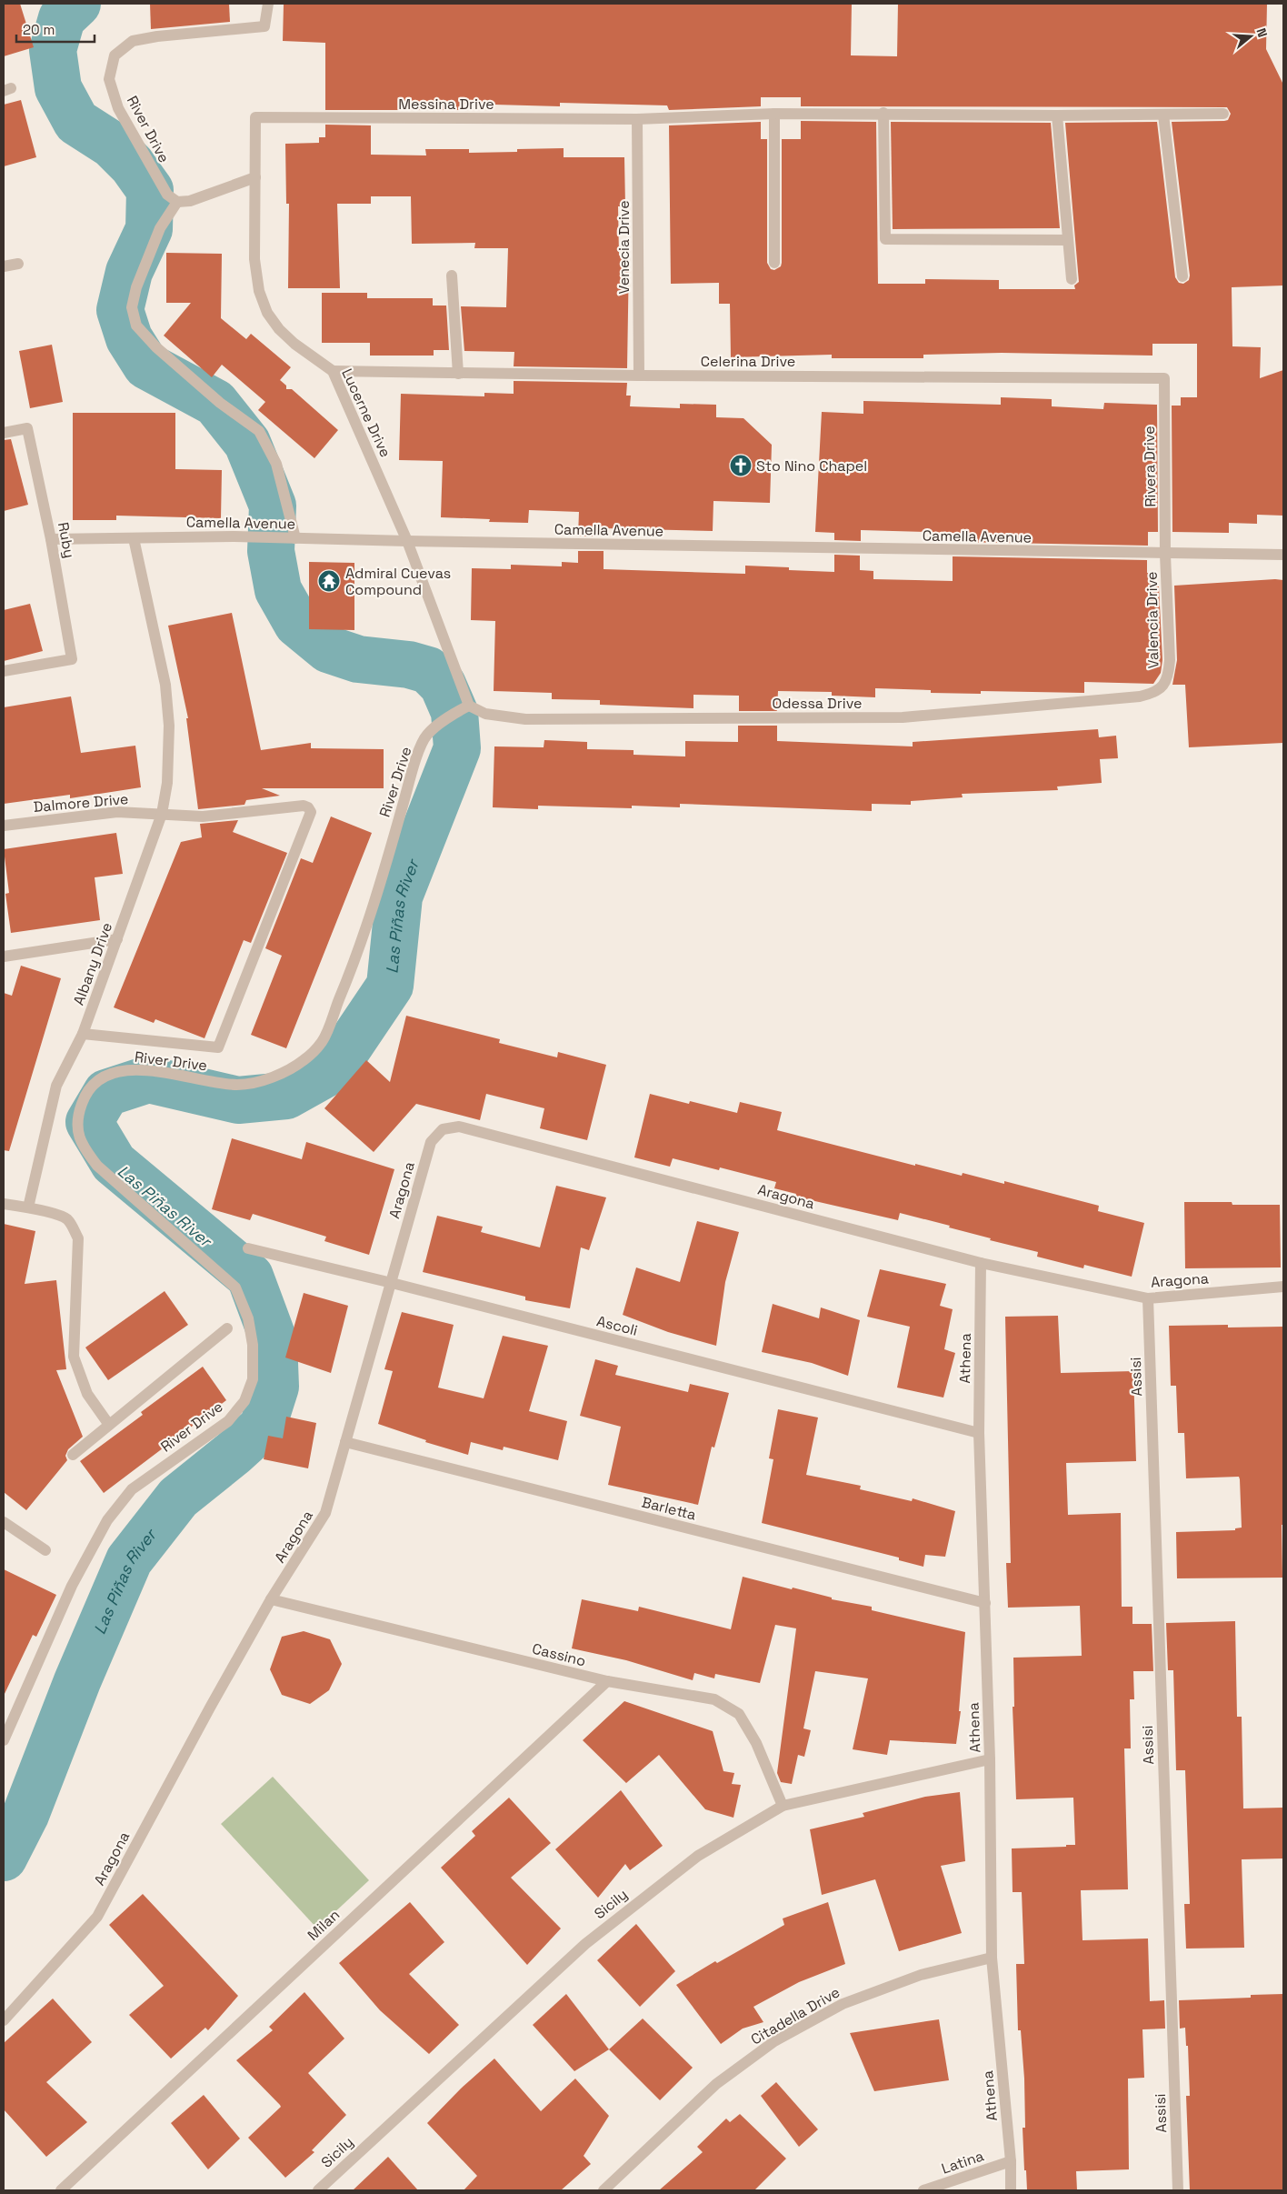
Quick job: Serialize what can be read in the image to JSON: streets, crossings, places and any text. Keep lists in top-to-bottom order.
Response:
{
  "streets": {
    "street": [
      "Messina Drive",
      "River Drive",
      "Venecia Drive",
      "Celerina Drive",
      "Lucerne Drive",
      "Rivera Drive",
      "Camella Avenue",
      "Ruby",
      "Valencia Drive",
      "Odessa Drive",
      "Dalmore Drive",
      "Albany Drive",
      "Aragona",
      "Ascoli",
      "Athena",
      "Assisi",
      "Barletta",
      "Cassino",
      "Sicily",
      "Milan",
      "Citadella Drive",
      "Latina"
    ]
  },
  "crossings": [
    ["Messina Drive", "Venecia Drive"],
    ["Messina Drive", "Lucerne Drive"],
    ["River Drive", "Lucerne Drive"],
    ["River Drive", "Odessa Drive"],
    ["Venecia Drive", "Celerina Drive"],
    ["Celerina Drive", "Lucerne Drive"],
    ["Celerina Drive", "Rivera Drive"],
    ["Lucerne Drive", "Camella Avenue"],
    ["Lucerne Drive", "Odessa Drive"],
    ["Rivera Drive", "Camella Avenue"],
    ["Rivera Drive", "Valencia Drive"],
    ["Camella Avenue", "Ruby"],
    ["Camella Avenue", "Valencia Drive"],
    ["Camella Avenue", "Albany Drive"],
    ["Valencia Drive", "Odessa Drive"],
    ["Dalmore Drive", "Albany Drive"],
    ["Aragona", "Ascoli"],
    ["Aragona", "Athena"],
    ["Aragona", "Assisi"],
    ["Aragona", "Barletta"],
    ["Aragona", "Cassino"],
    ["Ascoli", "Athena"],
    ["Athena", "Barletta"],
    ["Athena", "Sicily"],
    ["Athena", "Citadella Drive"],
    ["Athena", "Latina"],
    ["Cassino", "Sicily"],
    ["Cassino", "Milan"]
  ],
  "water": ["Las Piñas River"],
  "places": {
    "church": ["Sto Nino Chapel"],
    "temple": ["Admiral Cuevas Compound"]
  },
  "scale_bar": "20 m",
  "north": "right"
}
